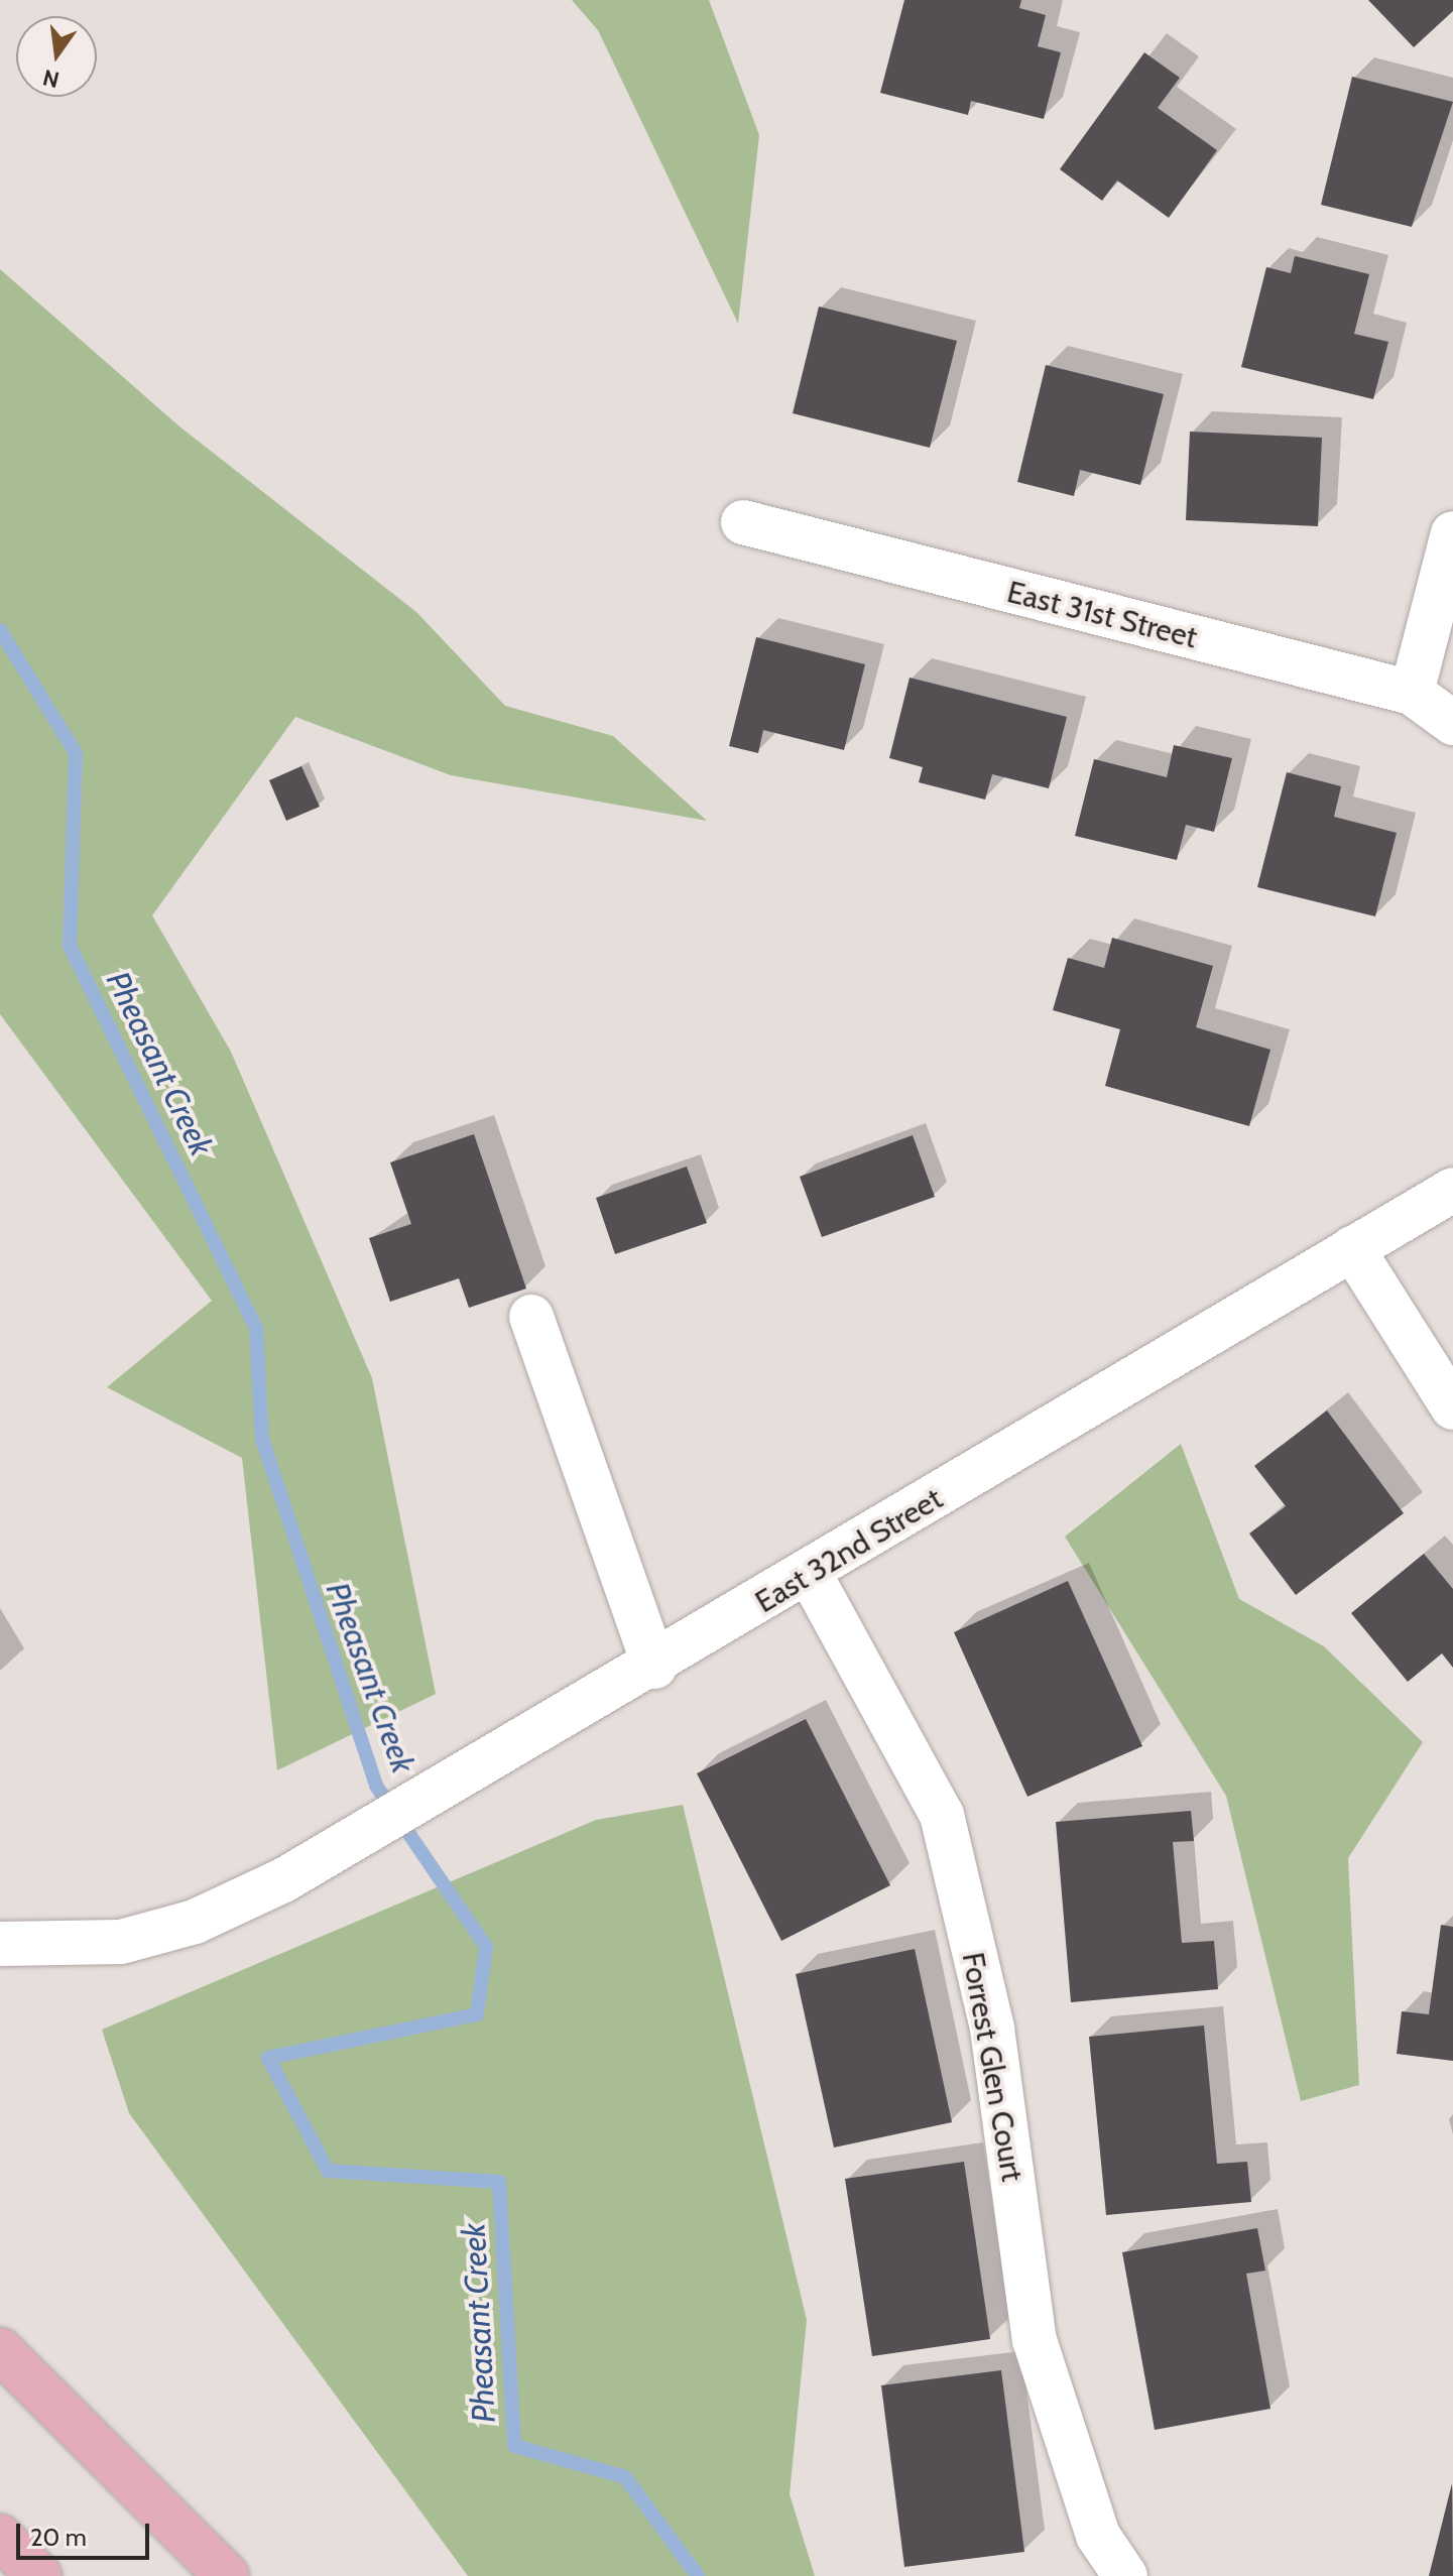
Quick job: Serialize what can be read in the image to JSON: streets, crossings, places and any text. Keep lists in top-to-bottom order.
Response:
{
  "streets": {
    "street": ["East 31st Street", "East 32nd Street", "Forrest Glen Court"]
  },
  "crossings": [
    ["East 32nd Street", "Forrest Glen Court"]
  ],
  "water": ["Pheasant Creek"],
  "scale_bar": "20 m",
  "north": "bottom"
}
